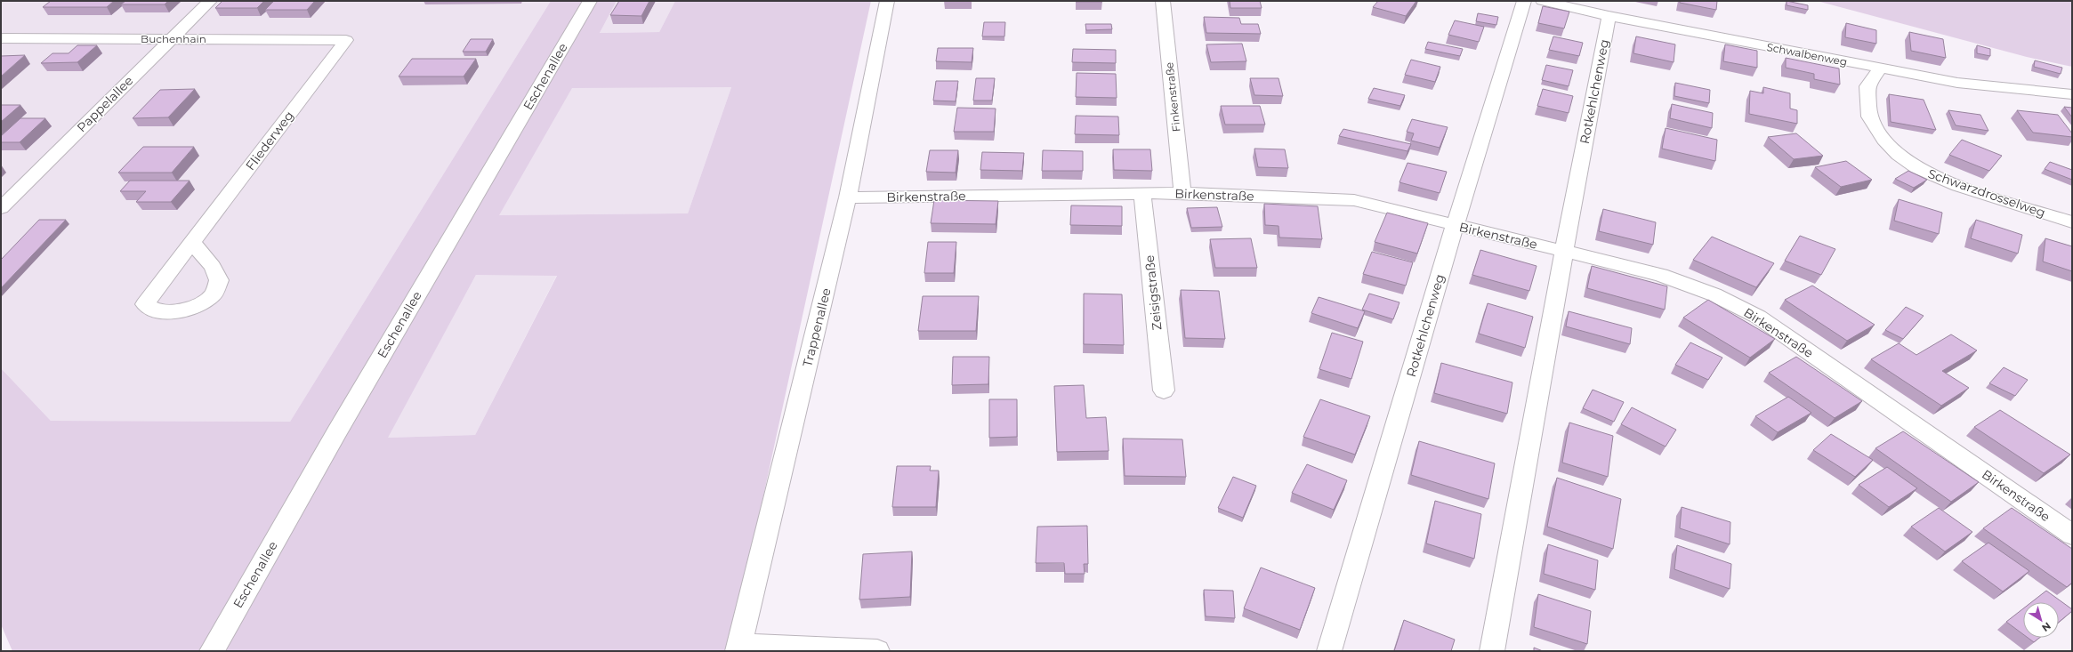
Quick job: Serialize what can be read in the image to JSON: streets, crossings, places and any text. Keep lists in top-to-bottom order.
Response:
{
  "streets": {
    "street": [
      "Buchenhain",
      "Schwalbenweg",
      "Eschenallee",
      "Rotkehlchenweg",
      "Finkenstraße",
      "Pappelallee",
      "Fliederweg",
      "Schwarzdrosselweg",
      "Birkenstraße",
      "Zeisigstraße",
      "Trappenallee"
    ]
  },
  "crossings": [
    ["Buchenhain", "Pappelallee"],
    ["Buchenhain", "Fliederweg"],
    ["Schwalbenweg", "Rotkehlchenweg"],
    ["Schwalbenweg", "Schwarzdrosselweg"],
    ["Rotkehlchenweg", "Birkenstraße"],
    ["Finkenstraße", "Birkenstraße"],
    ["Birkenstraße", "Zeisigstraße"],
    ["Birkenstraße", "Trappenallee"]
  ],
  "north": "bottom right"
}
